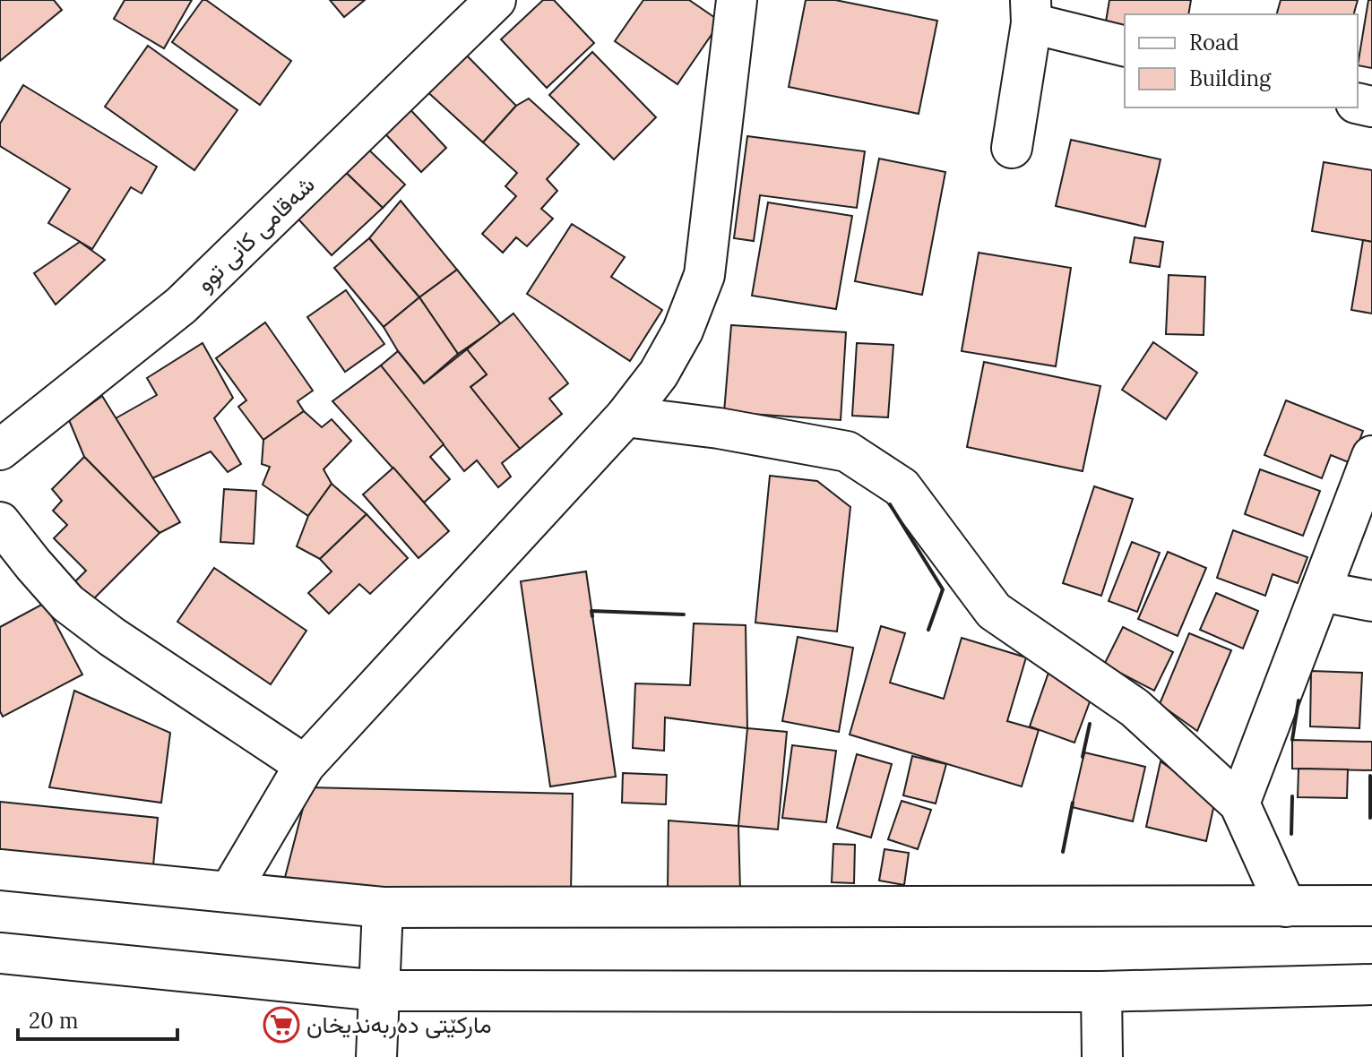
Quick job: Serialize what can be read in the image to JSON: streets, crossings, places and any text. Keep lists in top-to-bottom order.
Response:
{
  "streets": {
    "main road": ["شەقامی کانی توو"]
  },
  "places": {
    "supermarket": ["مارکێتی دەربەندیخان"]
  },
  "legend": ["Road", "Building"],
  "scale_bar": "20 m"
}
